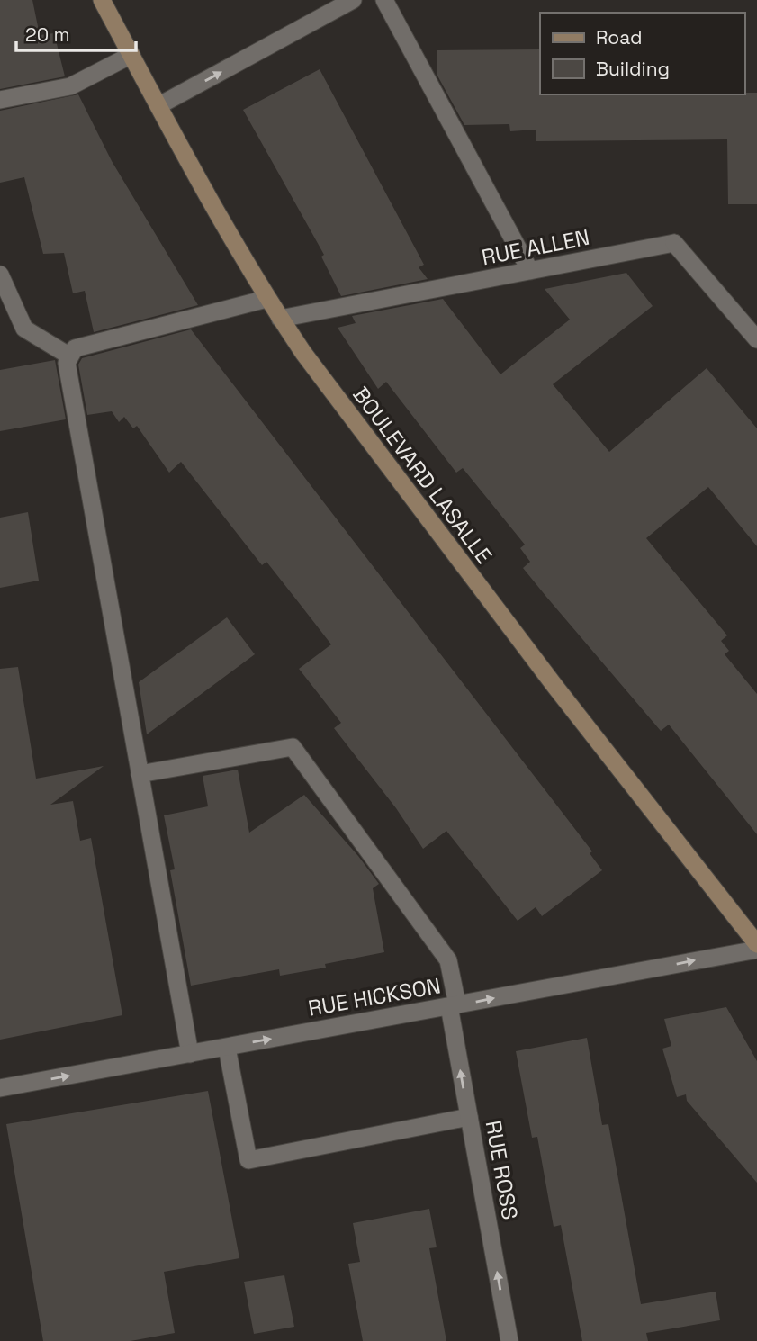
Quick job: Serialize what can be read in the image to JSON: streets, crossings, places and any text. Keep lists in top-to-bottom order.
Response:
{
  "streets": {
    "main road": ["BOULEVARD LASALLE"],
    "street": ["RUE ALLEN", "RUE HICKSON", "RUE ROSS"]
  },
  "crossings": [
    ["RUE ALLEN", "BOULEVARD LASALLE"],
    ["RUE HICKSON", "RUE ROSS"]
  ],
  "one_way": ["RUE HICKSON", "RUE ROSS"],
  "legend": ["Road", "Building"],
  "scale_bar": "20 m"
}
